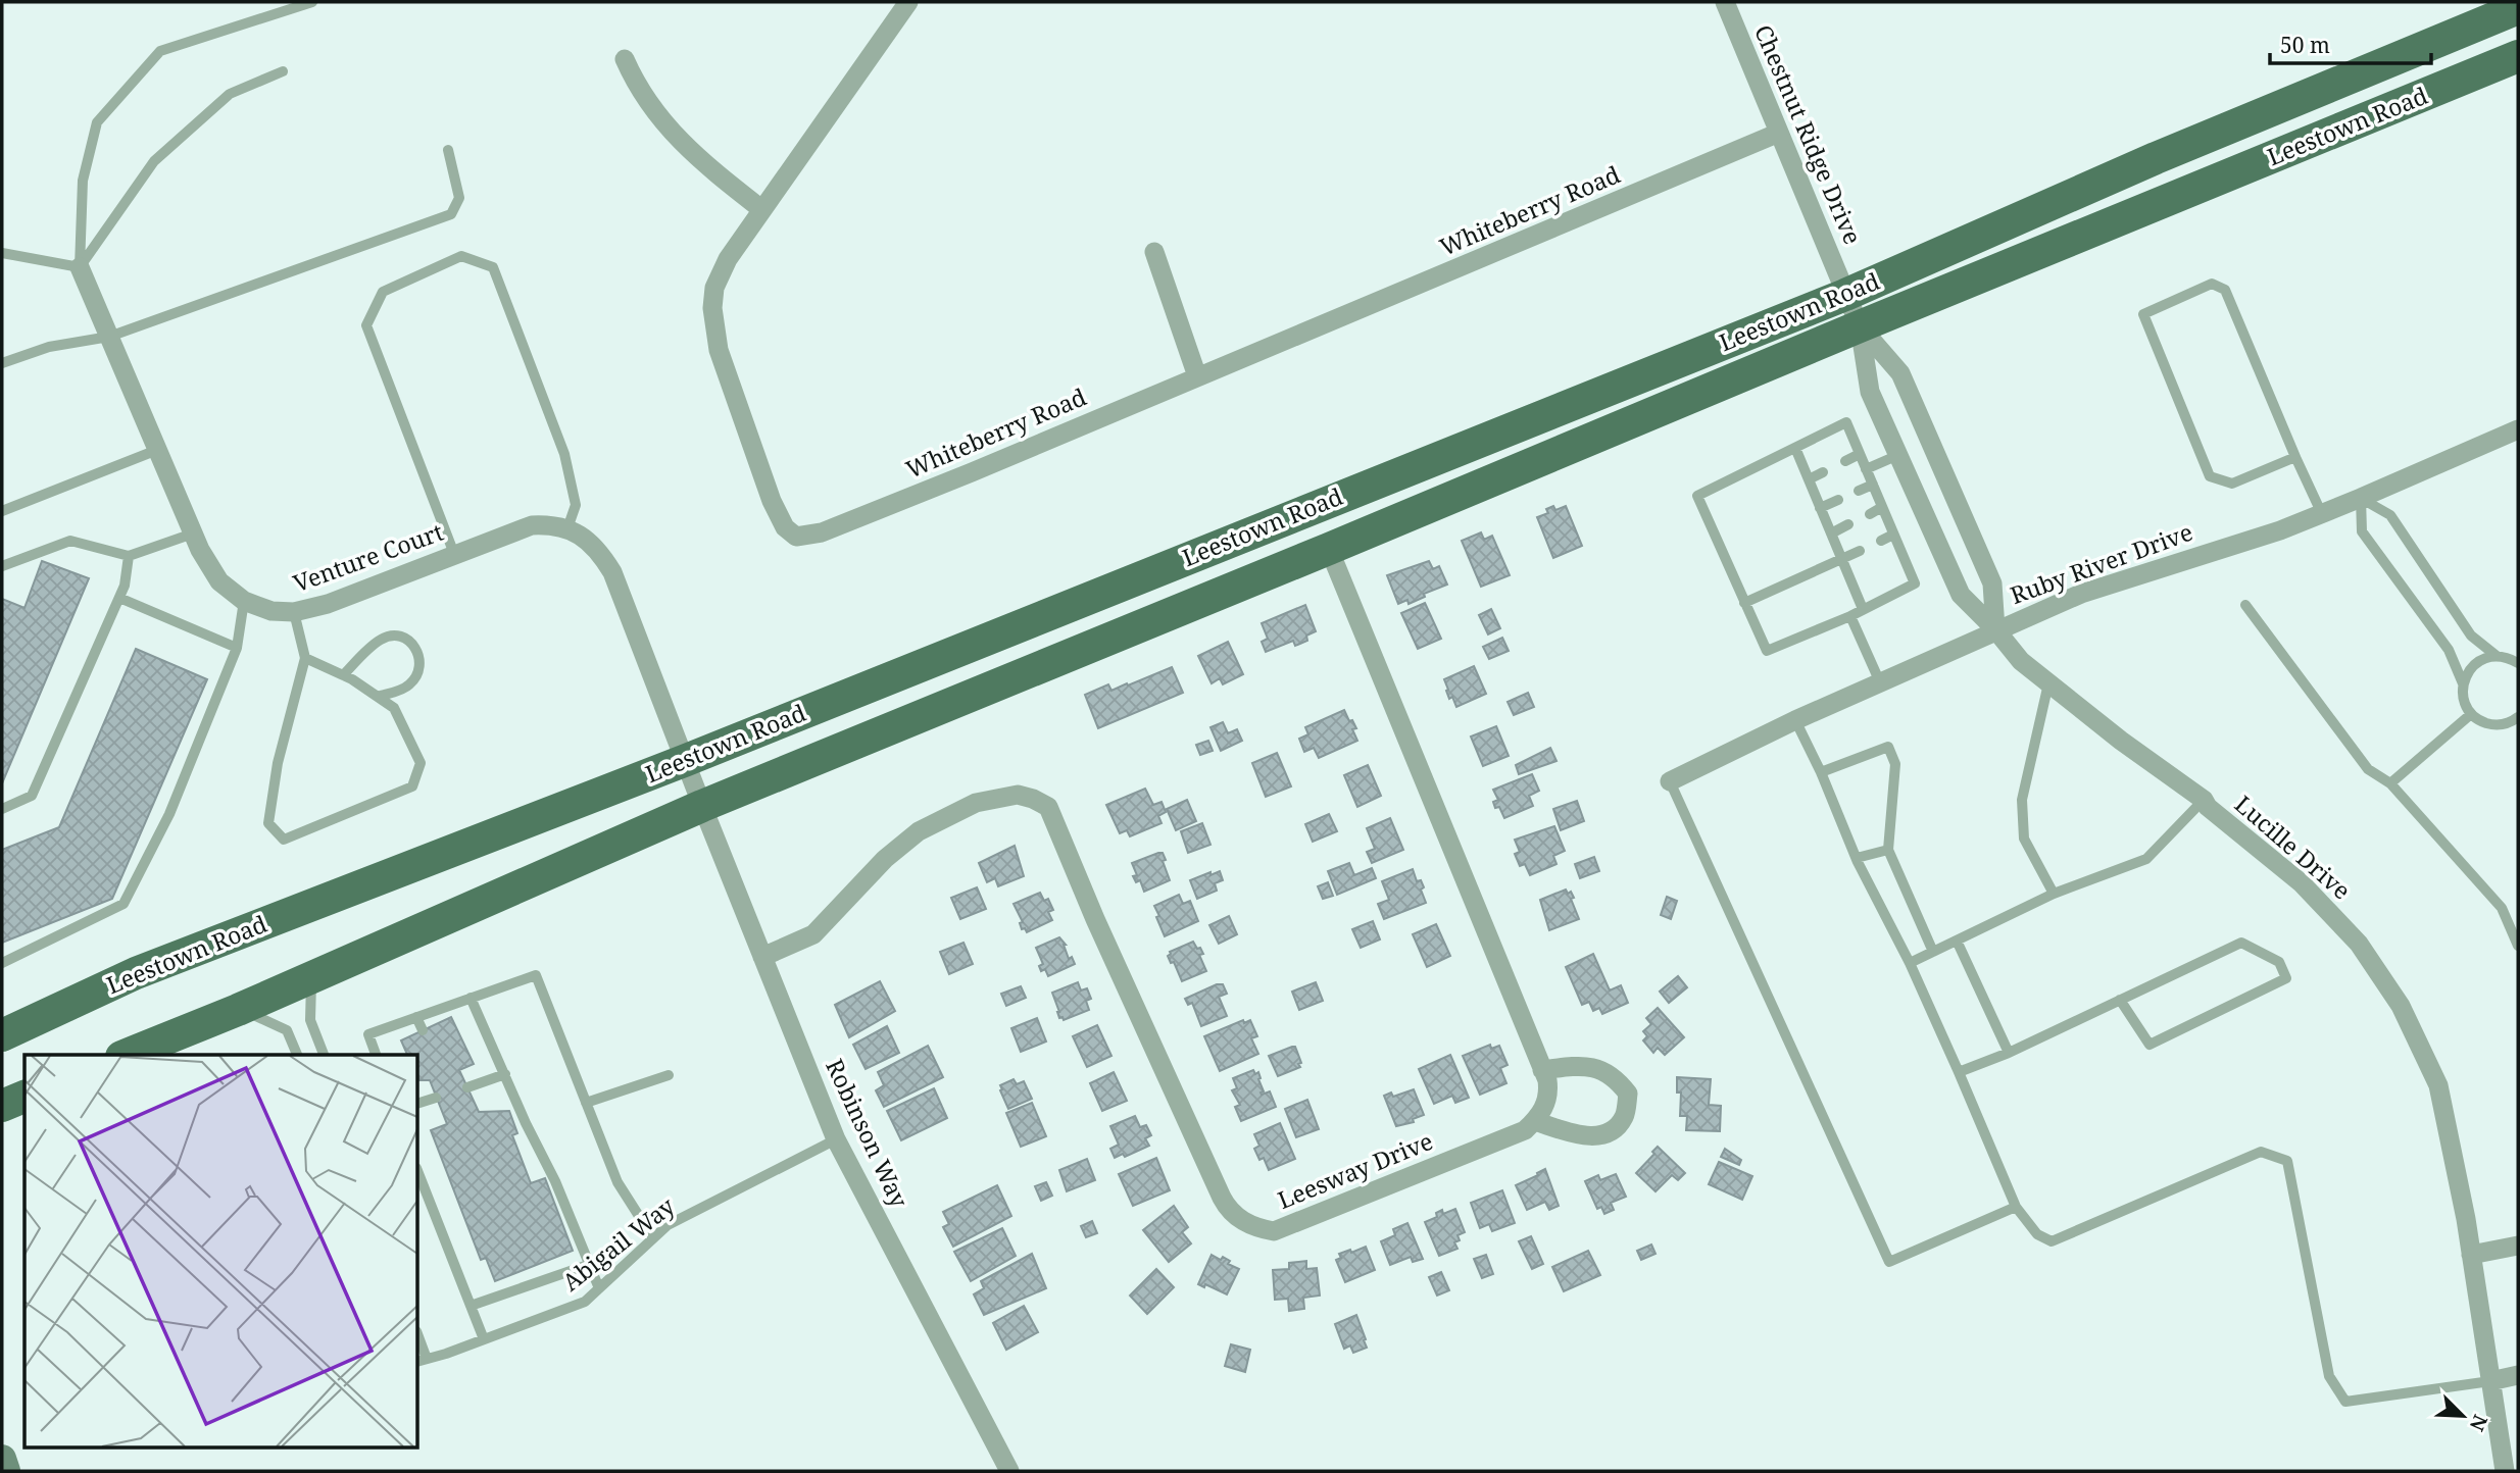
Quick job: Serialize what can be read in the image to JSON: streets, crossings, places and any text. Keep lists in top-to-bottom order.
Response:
{
  "streets": {
    "main road": ["Leestown Road"],
    "street": [
      "Chestnut Ridge Drive",
      "Whiteberry Road",
      "Venture Court",
      "Ruby River Drive",
      "Lucille Drive",
      "Robinson Way",
      "Leesway Drive"
    ],
    "lane": ["Abigail Way"]
  },
  "crossings": [
    ["Leestown Road", "Chestnut Ridge Drive"],
    ["Leestown Road", "Lucille Drive"],
    ["Leestown Road", "Robinson Way"],
    ["Chestnut Ridge Drive", "Whiteberry Road"],
    ["Chestnut Ridge Drive", "Lucille Drive"],
    ["Ruby River Drive", "Lucille Drive"],
    ["Robinson Way", "Leesway Drive"],
    ["Robinson Way", "Abigail Way"]
  ],
  "scale_bar": "50 m",
  "north": "bottom right"
}
